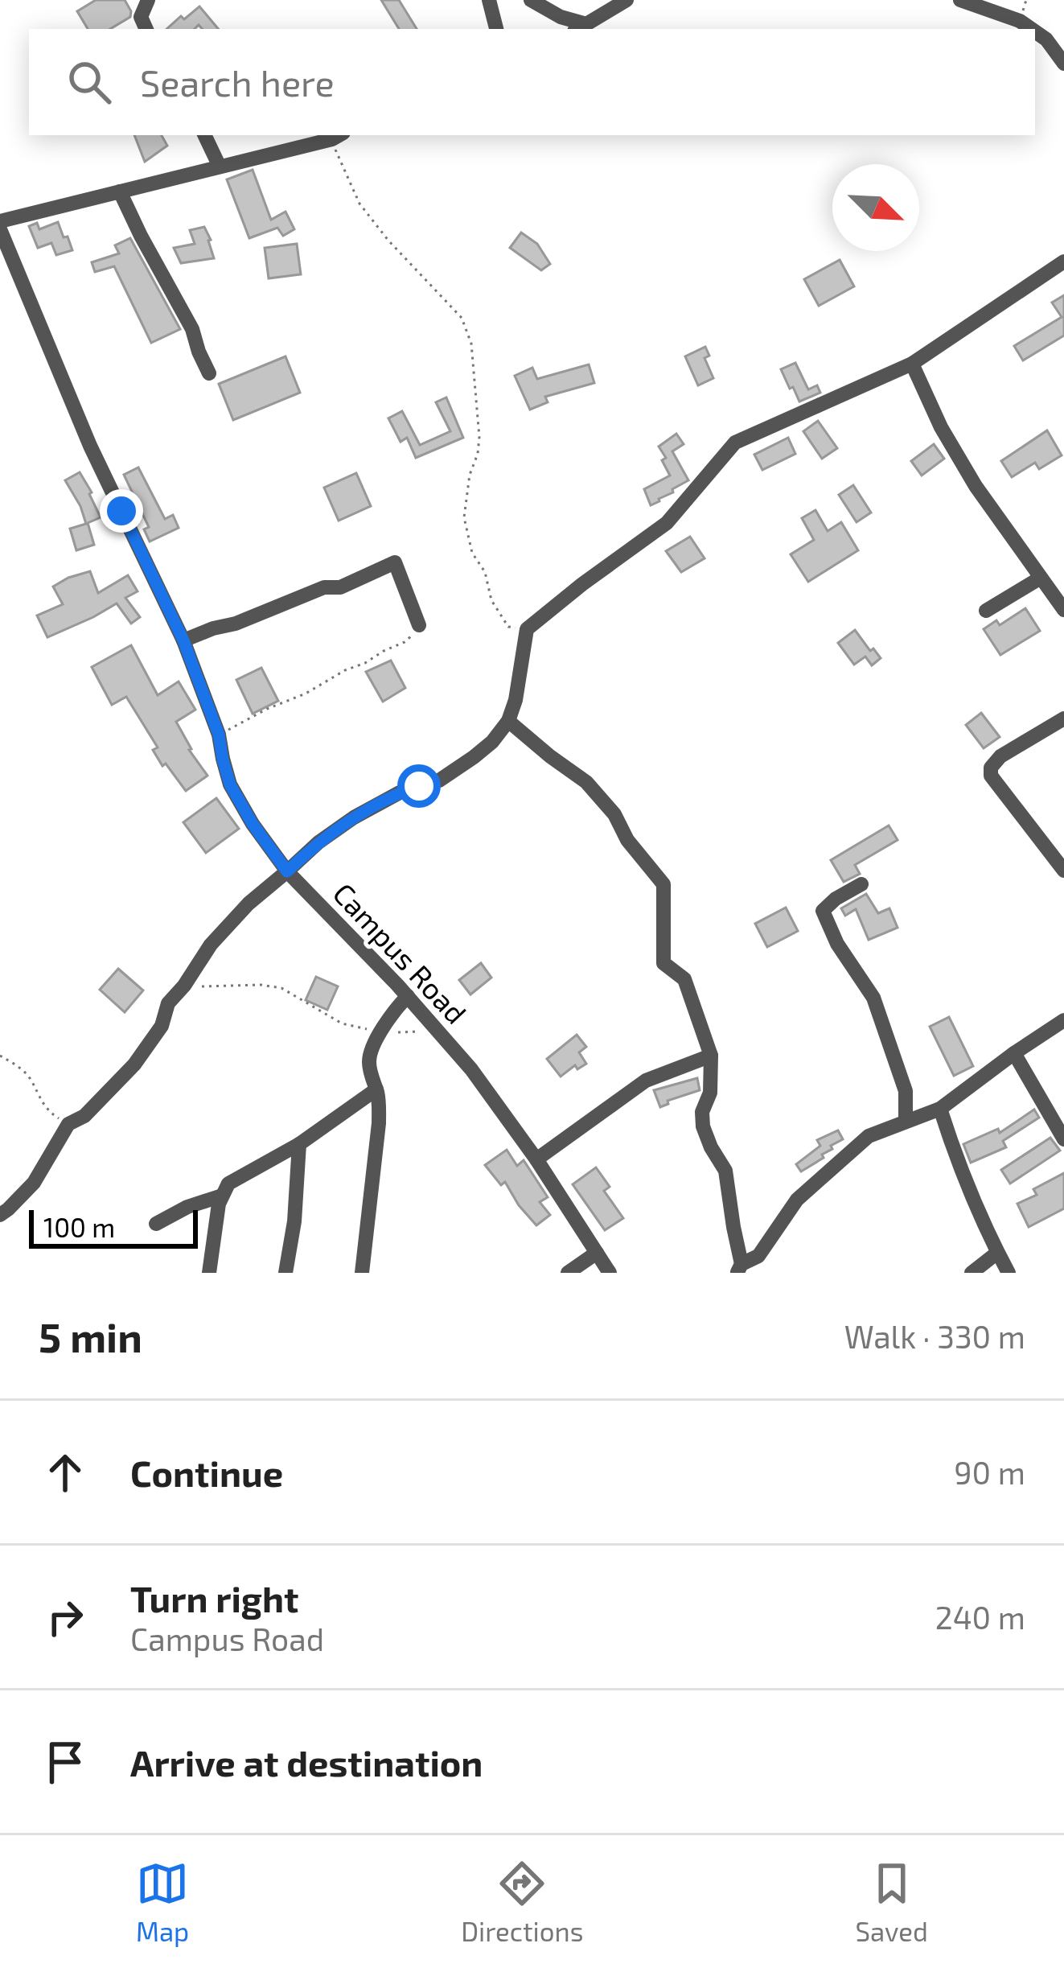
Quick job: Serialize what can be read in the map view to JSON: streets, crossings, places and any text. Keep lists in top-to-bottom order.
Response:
{
  "streets": {
    "street": ["Campus Road"]
  },
  "scale_bar": "100 m",
  "north": "bottom right",
  "page": {
    "search": "Search here",
    "scale": "100 m",
    "heading": ["5 min", "Walk · 330 m"],
    "list": [
      ["Continue", "90 m"],
      ["Turn right", "Campus Road", "240 m"],
      "Arrive at destination"
    ],
    "nav": ["Map", "Directions", "Saved"]
  }
}
